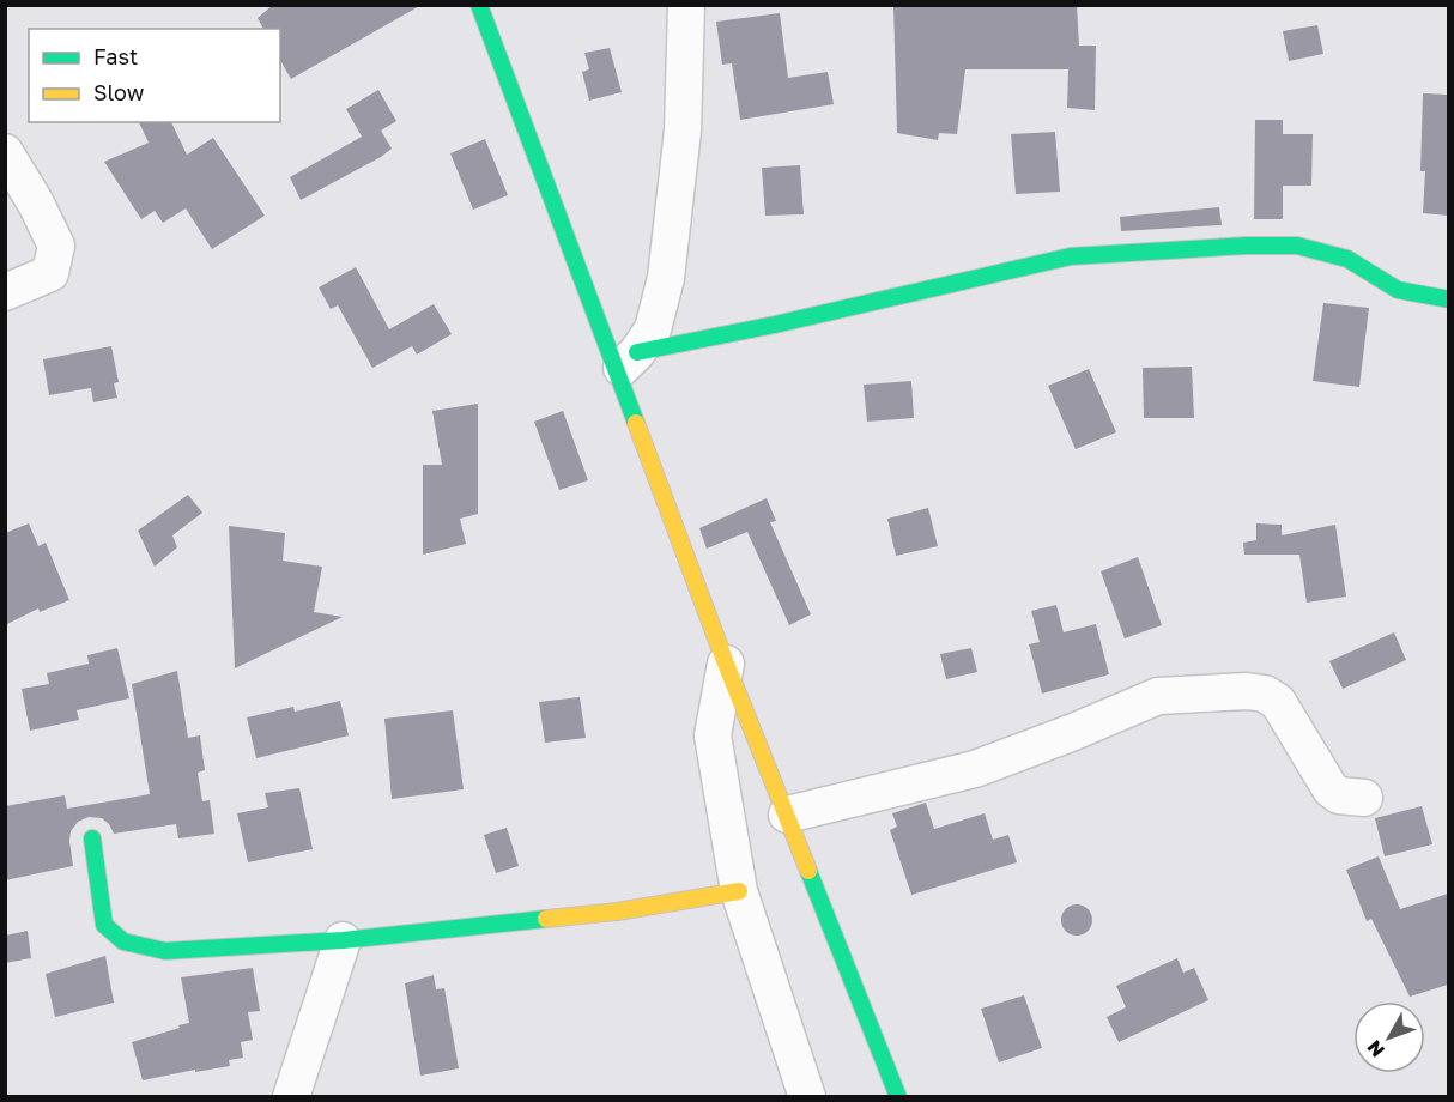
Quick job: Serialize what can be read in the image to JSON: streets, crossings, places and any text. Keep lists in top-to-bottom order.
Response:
{
  "legend": ["Fast", "Slow"],
  "north": "bottom left"
}
